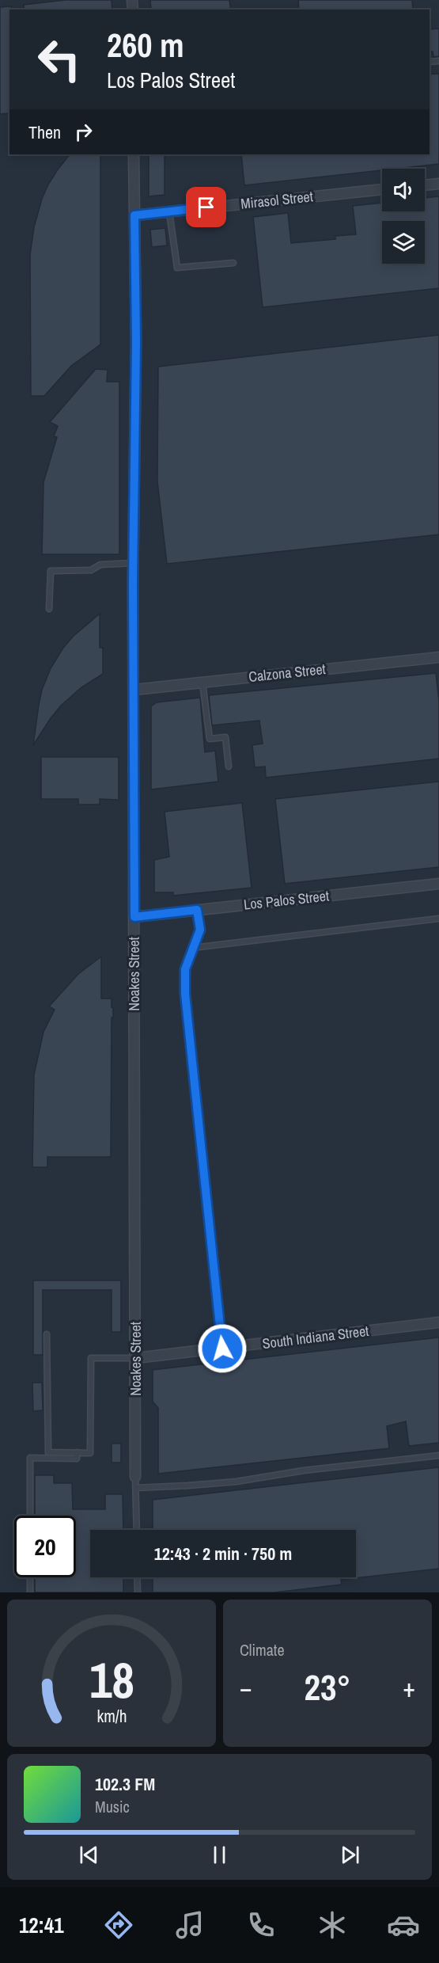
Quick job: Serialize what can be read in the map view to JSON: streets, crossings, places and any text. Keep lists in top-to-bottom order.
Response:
{
  "streets": {
    "street": [
      "Mirasol Street",
      "Calzona Street",
      "Los Palos Street",
      "Noakes Street",
      "South Indiana Street"
    ]
  },
  "crossings": [
    ["Mirasol Street", "Noakes Street"],
    ["Calzona Street", "Noakes Street"],
    ["Los Palos Street", "Noakes Street"],
    ["Noakes Street", "South Indiana Street"]
  ],
  "page": {
    "turn": ["260 m", "Los Palos Street"],
    "then": "Then",
    "limit": "20",
    "trip": "12:43 · 2 min · 750 m",
    "tile": "Climate",
    "heat": ["−", "23°", "+"],
    "song": ["102.3 FM", "Music"],
    "tabs": "12:41",
    "gauge": ["18", "km/h"]
  }
}
